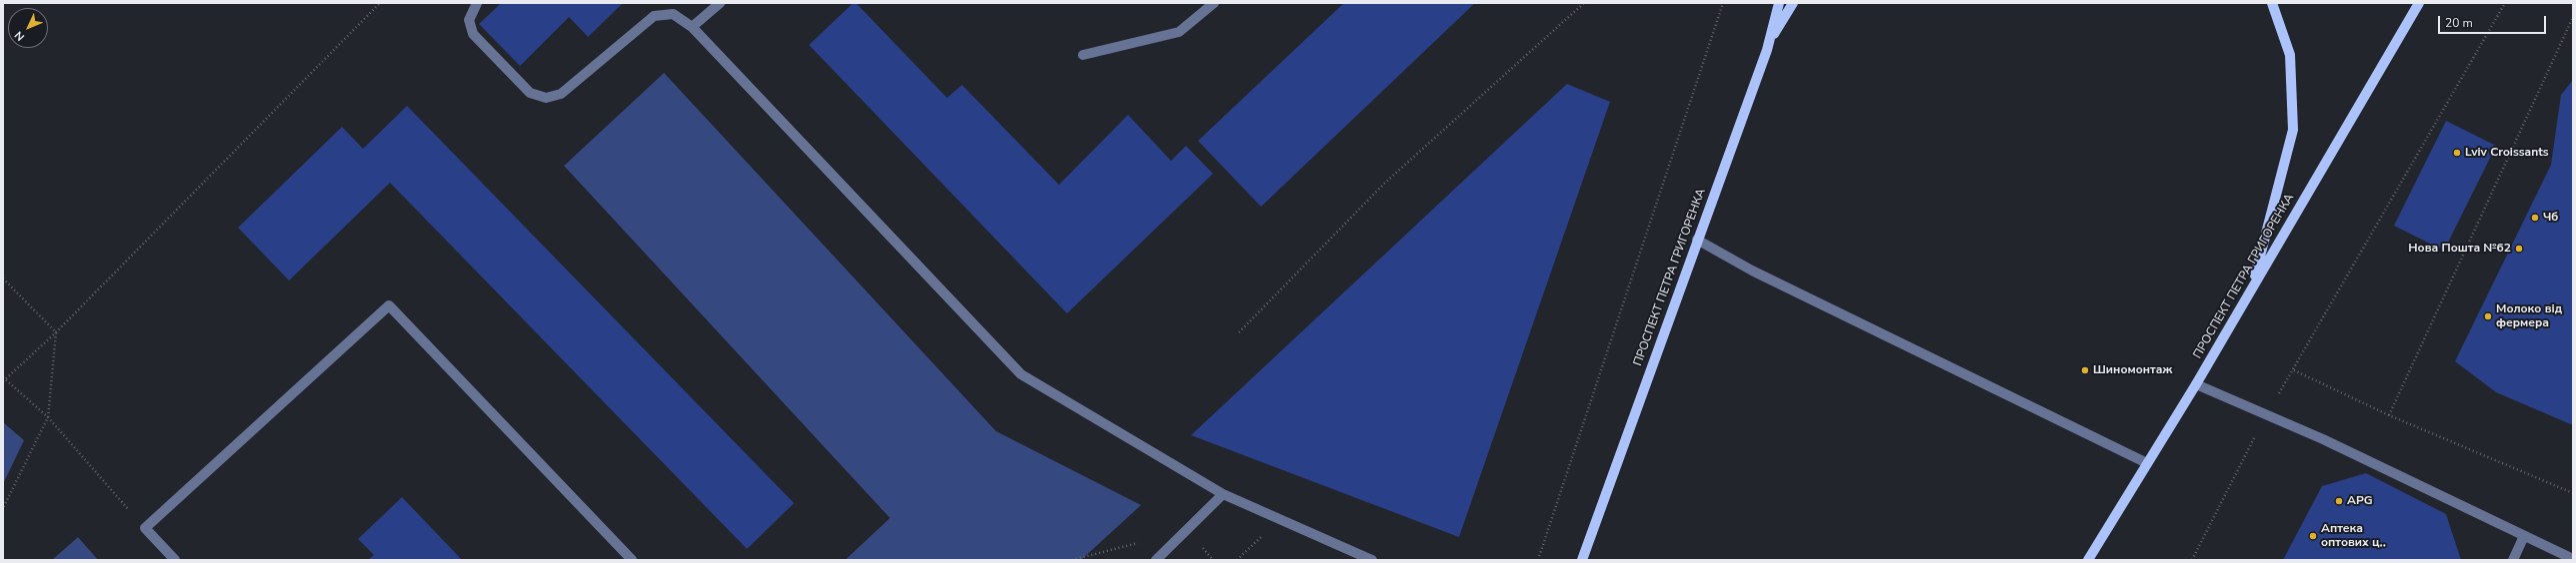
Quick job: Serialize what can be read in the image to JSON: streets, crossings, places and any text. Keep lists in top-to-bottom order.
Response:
{
  "streets": {
    "main road": ["ПРОСПЕКТ ПЕТРА ГРИГОРЕНКА"]
  },
  "places": [
    "Lviv Croissants",
    "Чб",
    "Нова Пошта №62",
    "Молоко від фермера",
    "Шиномонтаж",
    "APG",
    "Аптека оптових ц‥"
  ],
  "scale_bar": "20 m",
  "north": "bottom left"
}
